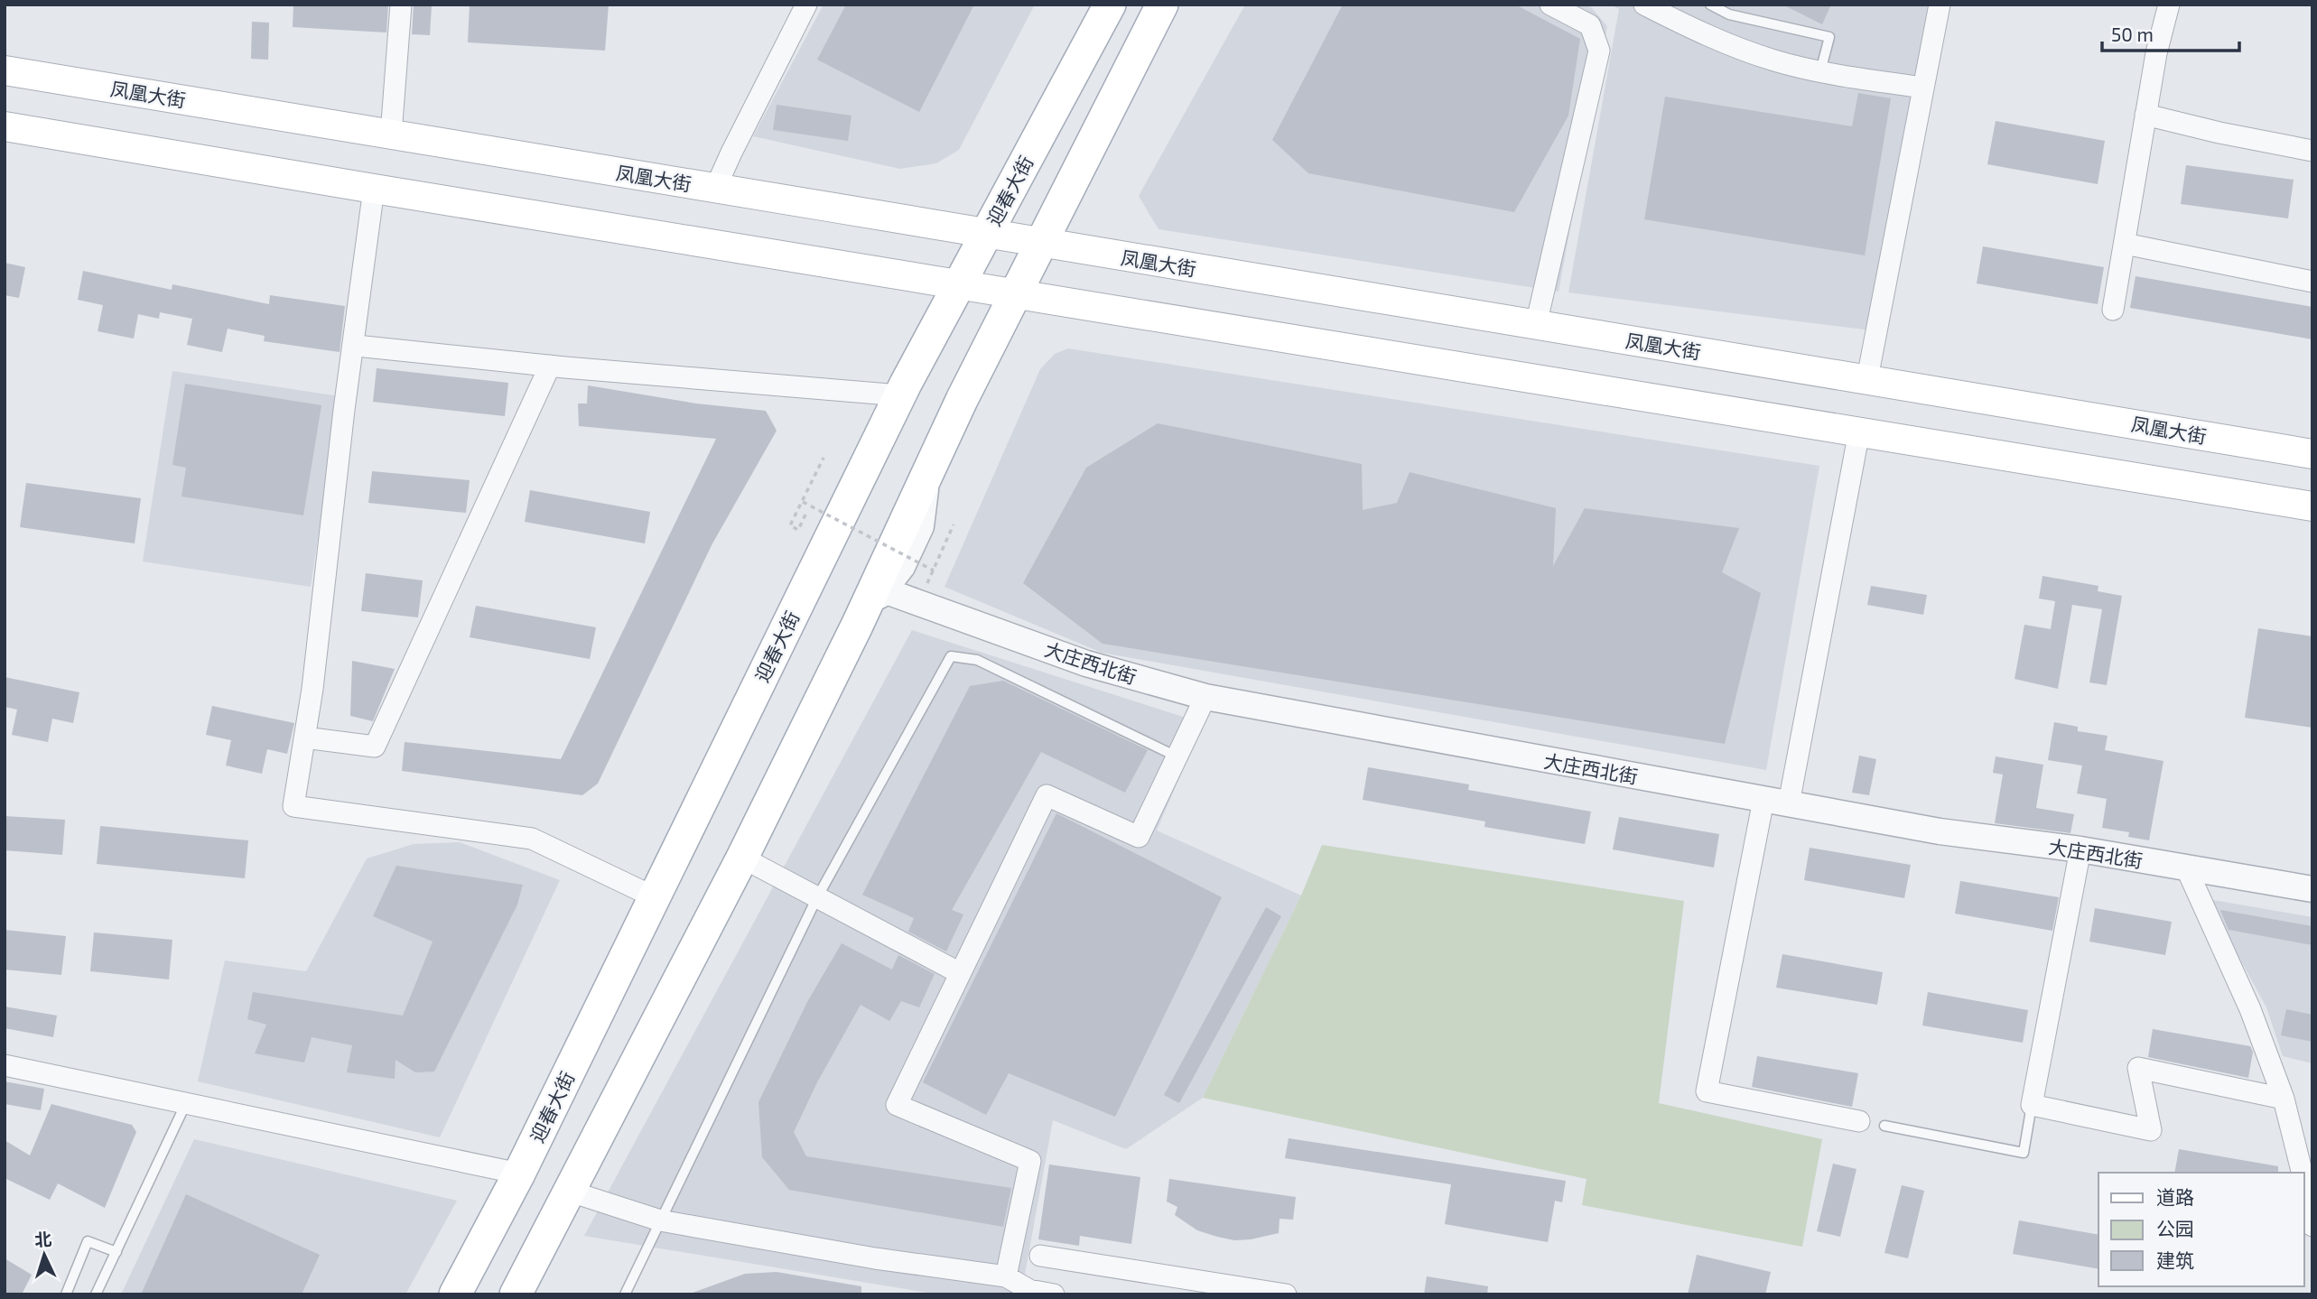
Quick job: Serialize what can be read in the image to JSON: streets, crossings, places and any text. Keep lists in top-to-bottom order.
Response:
{
  "streets": {
    "main road": ["凤凰大街", "迎春大街"],
    "street": ["大庄西北街"]
  },
  "crossings": [
    ["凤凰大街", "迎春大街"]
  ],
  "legend": ["道路", "公园", "建筑"],
  "scale_bar": "50 m",
  "north": "top"
}
